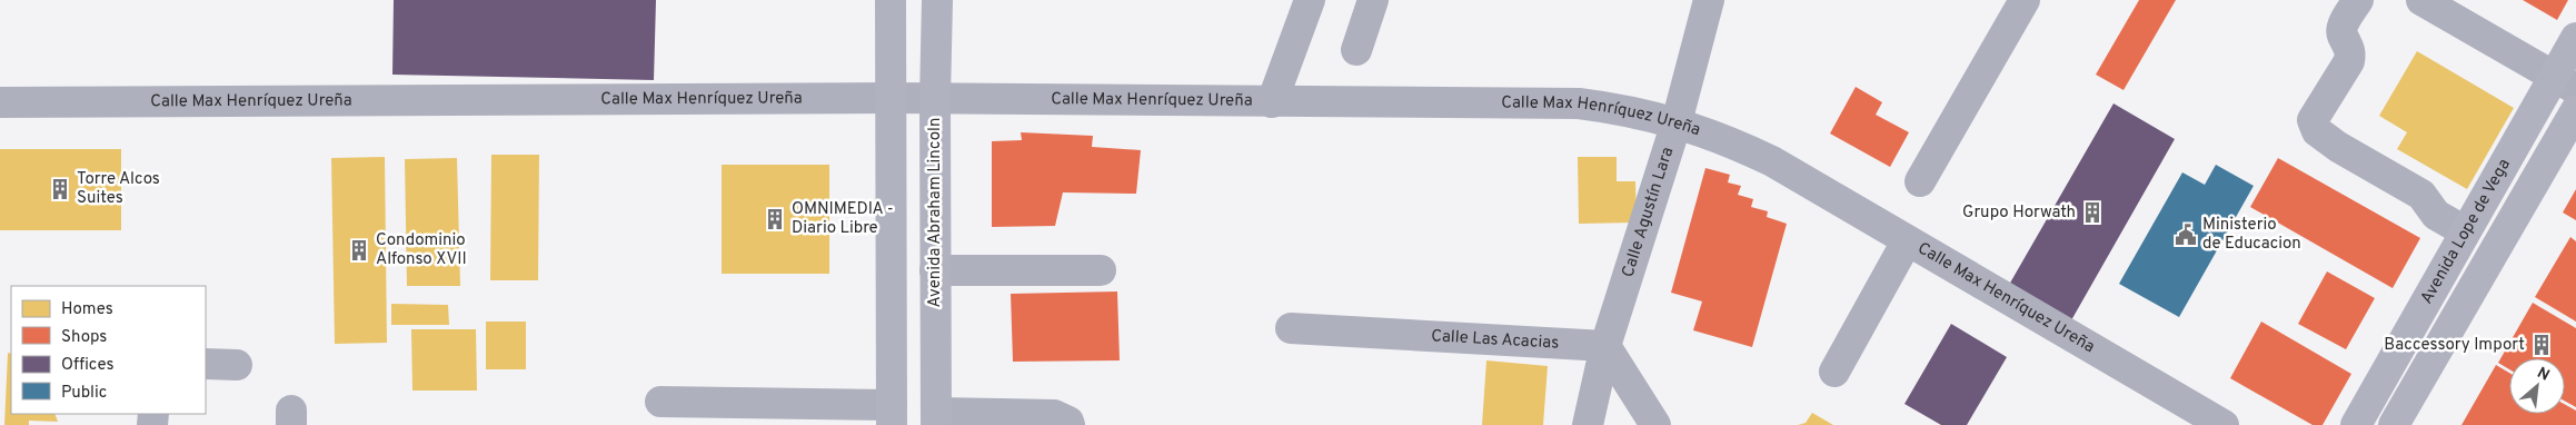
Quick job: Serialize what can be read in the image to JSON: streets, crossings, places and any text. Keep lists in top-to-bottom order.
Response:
{
  "streets": {
    "main road": ["Avenida Abraham Lincoln", "Avenida Lope de Vega"],
    "street": ["Calle Max Henríquez Ureña", "Calle Agustín Lara", "Calle Las Acacias"]
  },
  "crossings": [
    ["Calle Max Henríquez Ureña", "Avenida Abraham Lincoln"],
    ["Calle Max Henríquez Ureña", "Calle Agustín Lara"],
    ["Calle Agustín Lara", "Calle Las Acacias"]
  ],
  "places": {
    "building": [
      "Torre Alcos Suites",
      "Grupo Horwath",
      "OMNIMEDIA - Diario Libre",
      "Condominio Alfonso XVII",
      "Baccessory Import"
    ],
    "public building": ["Ministerio de Educacion"]
  },
  "legend": [
    "Homes",
    "Shops",
    "Offices",
    "Public"
  ],
  "north": "top right"
}
